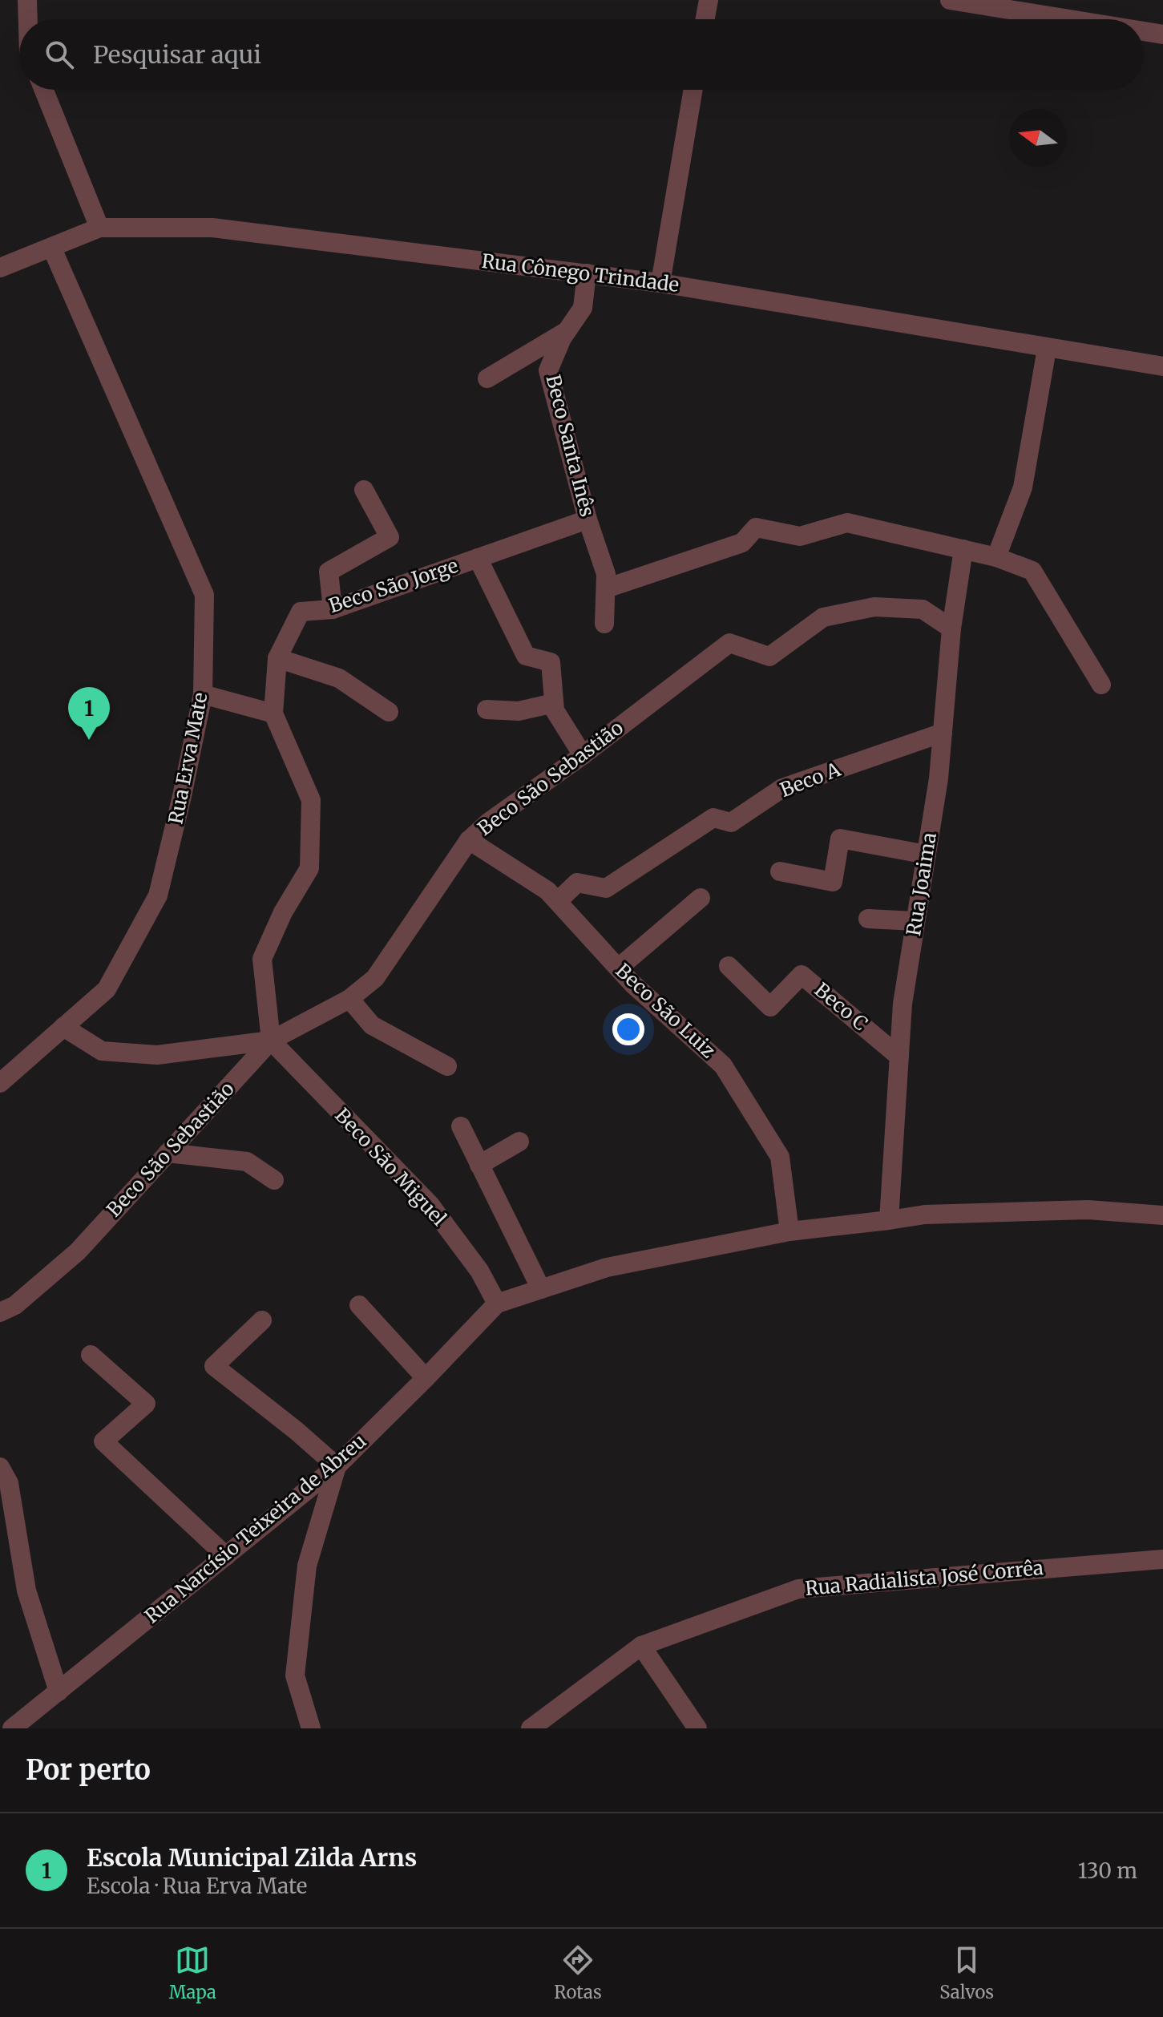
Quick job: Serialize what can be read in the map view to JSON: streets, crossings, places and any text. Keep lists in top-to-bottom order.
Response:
{
  "streets": {
    "street": [
      "Rua Cônego Trindade",
      "Beco Santa Inês",
      "Beco São Jorge",
      "Rua Erva Mate",
      "Beco São Sebastião",
      "Beco A",
      "Rua Joaima",
      "Beco C",
      "Beco São Luiz",
      "Beco São Miguel",
      "Rua Narcísio Teixeira de Abreu",
      "Rua Radialista José Corrêa"
    ]
  },
  "crossings": [
    ["Rua Cônego Trindade", "Beco Santa Inês"],
    ["Rua Cônego Trindade", "Rua Erva Mate"],
    ["Beco Santa Inês", "Beco São Jorge"],
    ["Beco São Jorge", "Beco São Sebastião"],
    ["Beco São Jorge", "Beco São Miguel"],
    ["Beco São Sebastião", "Rua Joaima"],
    ["Beco São Sebastião", "Beco São Luiz"],
    ["Beco São Sebastião", "Beco São Miguel"],
    ["Beco A", "Rua Joaima"],
    ["Beco A", "Beco São Luiz"],
    ["Rua Joaima", "Beco C"],
    ["Rua Joaima", "Rua Narcísio Teixeira de Abreu"],
    ["Beco São Luiz", "Rua Narcísio Teixeira de Abreu"],
    ["Beco São Miguel", "Rua Narcísio Teixeira de Abreu"]
  ],
  "north": "left",
  "page": {
    "search": "Pesquisar aqui",
    "pins": "1",
    "heading": "Por perto",
    "list": [
      {
        "mark": "1",
        "name": "Escola Municipal Zilda Arns",
        "note": "Escola · Rua Erva Mate",
        "value": "130 m"
      }
    ],
    "nav": ["Mapa", "Rotas", "Salvos"]
  }
}
